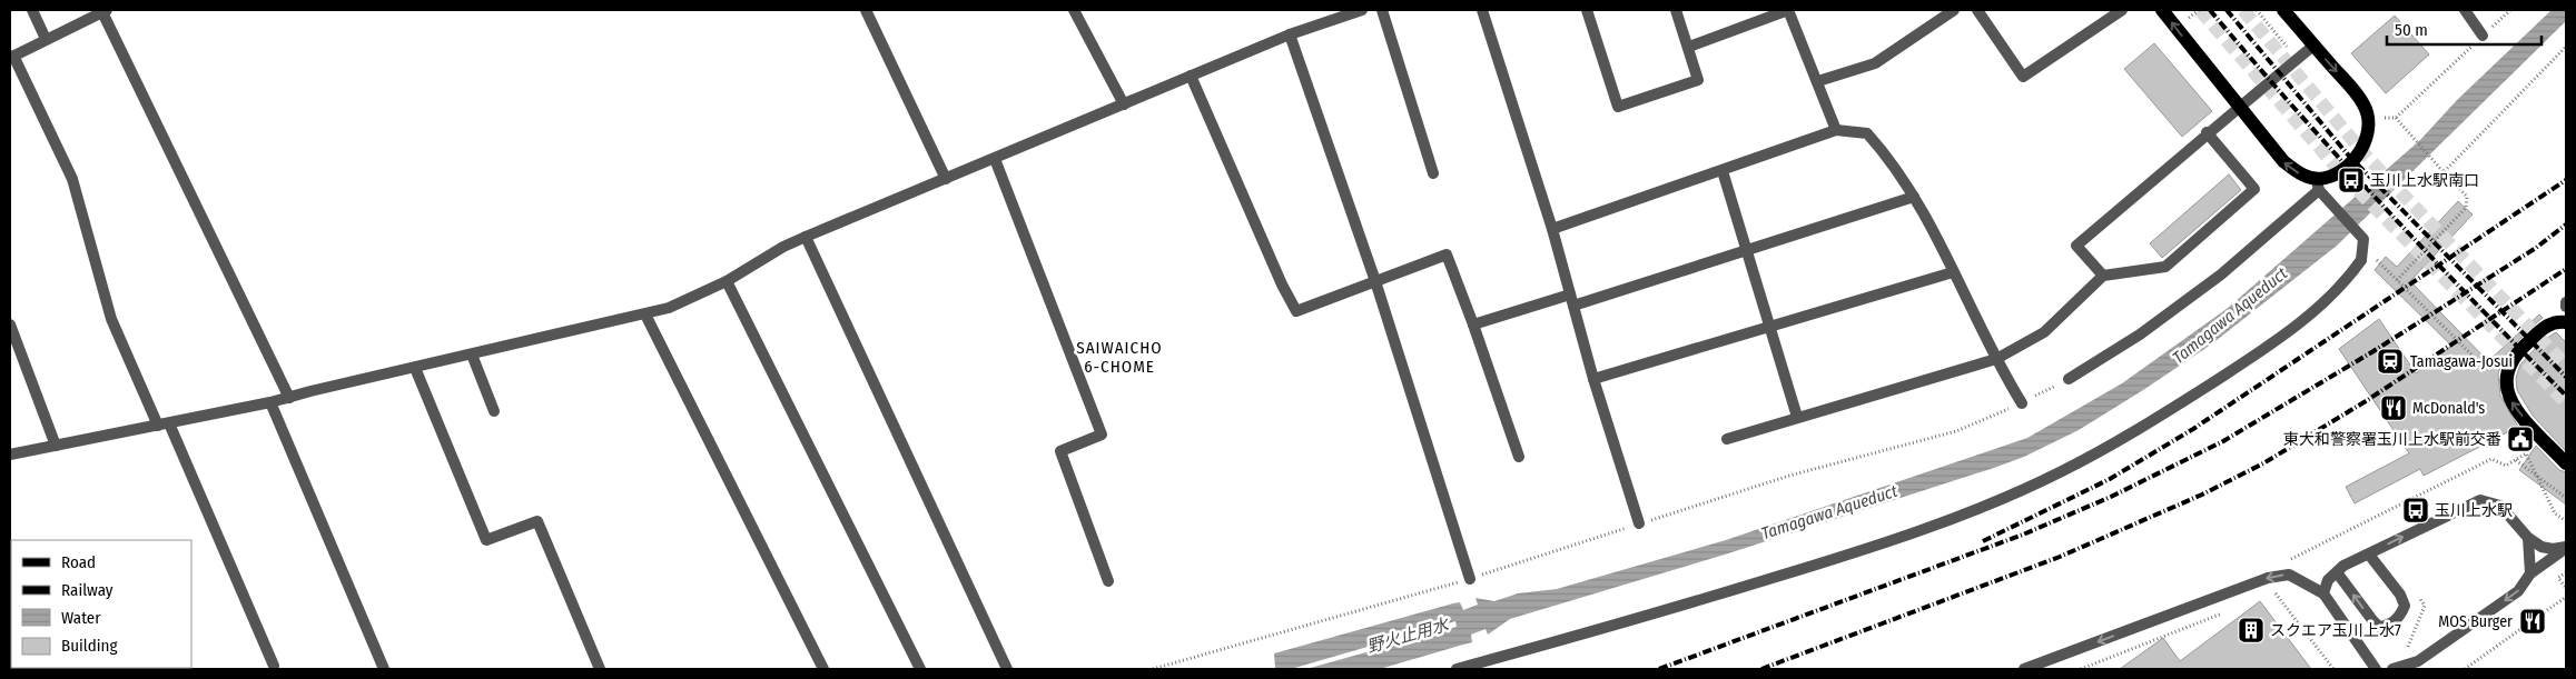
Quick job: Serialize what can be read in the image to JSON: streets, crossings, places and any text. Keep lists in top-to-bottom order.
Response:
{
  "districts": ["SAIWAICHO 6-CHOME"],
  "water": ["Tamagawa Aqueduct", "野火止用水"],
  "places": {
    "bus stop": ["玉川上水駅南口", "玉川上水駅"],
    "station": ["Tamagawa-Josui"],
    "restaurant": ["McDonald's", "MOS Burger"],
    "public building": ["東大和警察署玉川上水駅前交番"],
    "building": ["スクエア玉川上水7"]
  },
  "legend": [
    "Road",
    "Railway",
    "Water",
    "Building"
  ],
  "scale_bar": "50 m"
}
